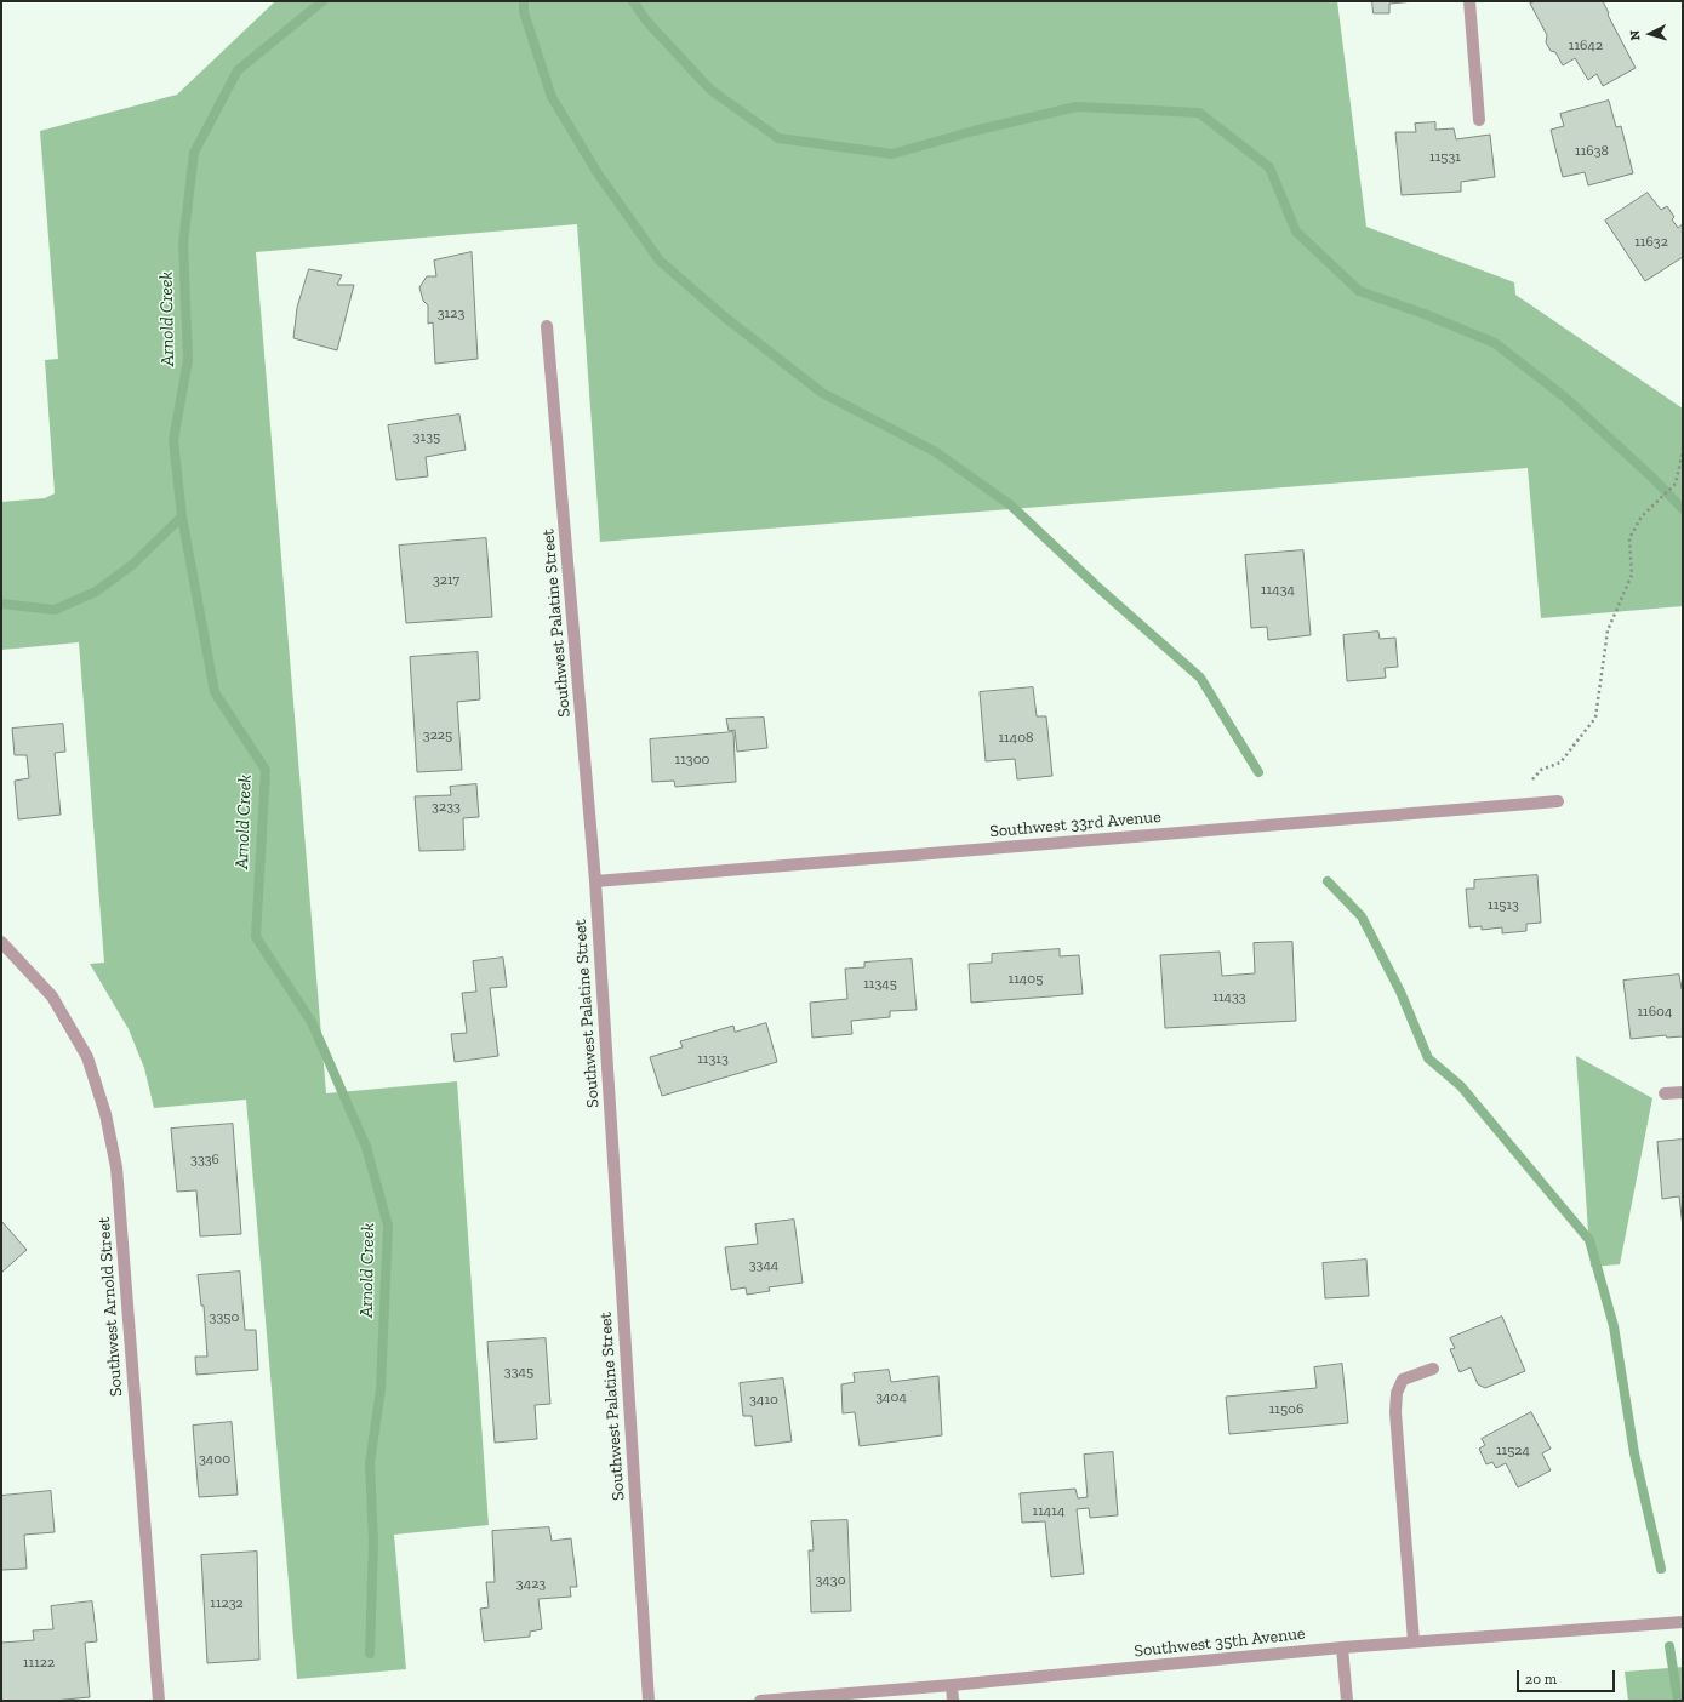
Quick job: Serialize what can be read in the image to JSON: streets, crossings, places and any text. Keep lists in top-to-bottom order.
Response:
{
  "streets": {
    "street": [
      "Southwest Palatine Street",
      "Southwest 33rd Avenue",
      "Southwest Arnold Street",
      "Southwest 35th Avenue"
    ]
  },
  "crossings": [
    ["Southwest Palatine Street", "Southwest 33rd Avenue"]
  ],
  "water": ["Arnold Creek"],
  "house_numbers": [
    "11642",
    "11638",
    "11531",
    "11632",
    "3123",
    "3135",
    "3217",
    "11434",
    "3225",
    "11408",
    "11300",
    "3233",
    "11513",
    "11405",
    "11345",
    "11433",
    "11604",
    "11313",
    "3336",
    "3344",
    "3350",
    "3345",
    "3404",
    "3410",
    "11506",
    "11524",
    "3400",
    "11414",
    "3430",
    "3423",
    "11232",
    "11122"
  ],
  "scale_bar": "20 m",
  "north": "left"
}
